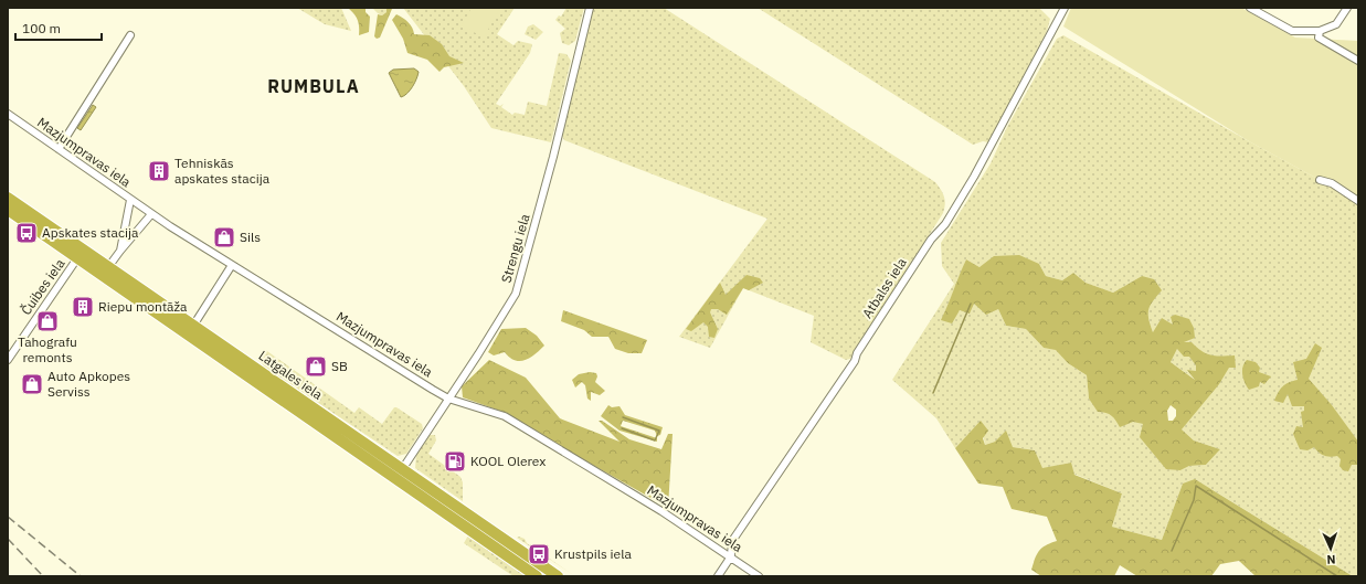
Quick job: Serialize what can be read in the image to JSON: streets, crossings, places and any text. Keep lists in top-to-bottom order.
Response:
{
  "streets": {
    "highway": ["Latgales iela"],
    "street": [
      "Mazjumpravas iela",
      "Strengu iela",
      "Čuibes iela",
      "Atbalss iela"
    ]
  },
  "crossings": [
    ["Mazjumpravas iela", "Strengu iela"],
    ["Mazjumpravas iela", "Atbalss iela"],
    ["Strengu iela", "Latgales iela"],
    ["Čuibes iela", "Latgales iela"]
  ],
  "districts": ["RUMBULA"],
  "places": {
    "building": ["Tehniskās apskates stacija", "Riepu montāža"],
    "bus stop": ["Apskates stacija", "Krustpils iela"],
    "shop": [
      "Sils",
      "Tahografu remonts",
      "SB",
      "Auto Apkopes Serviss"
    ],
    "fuel station": ["KOOL Olerex"]
  },
  "scale_bar": "100 m",
  "north": "bottom"
}
